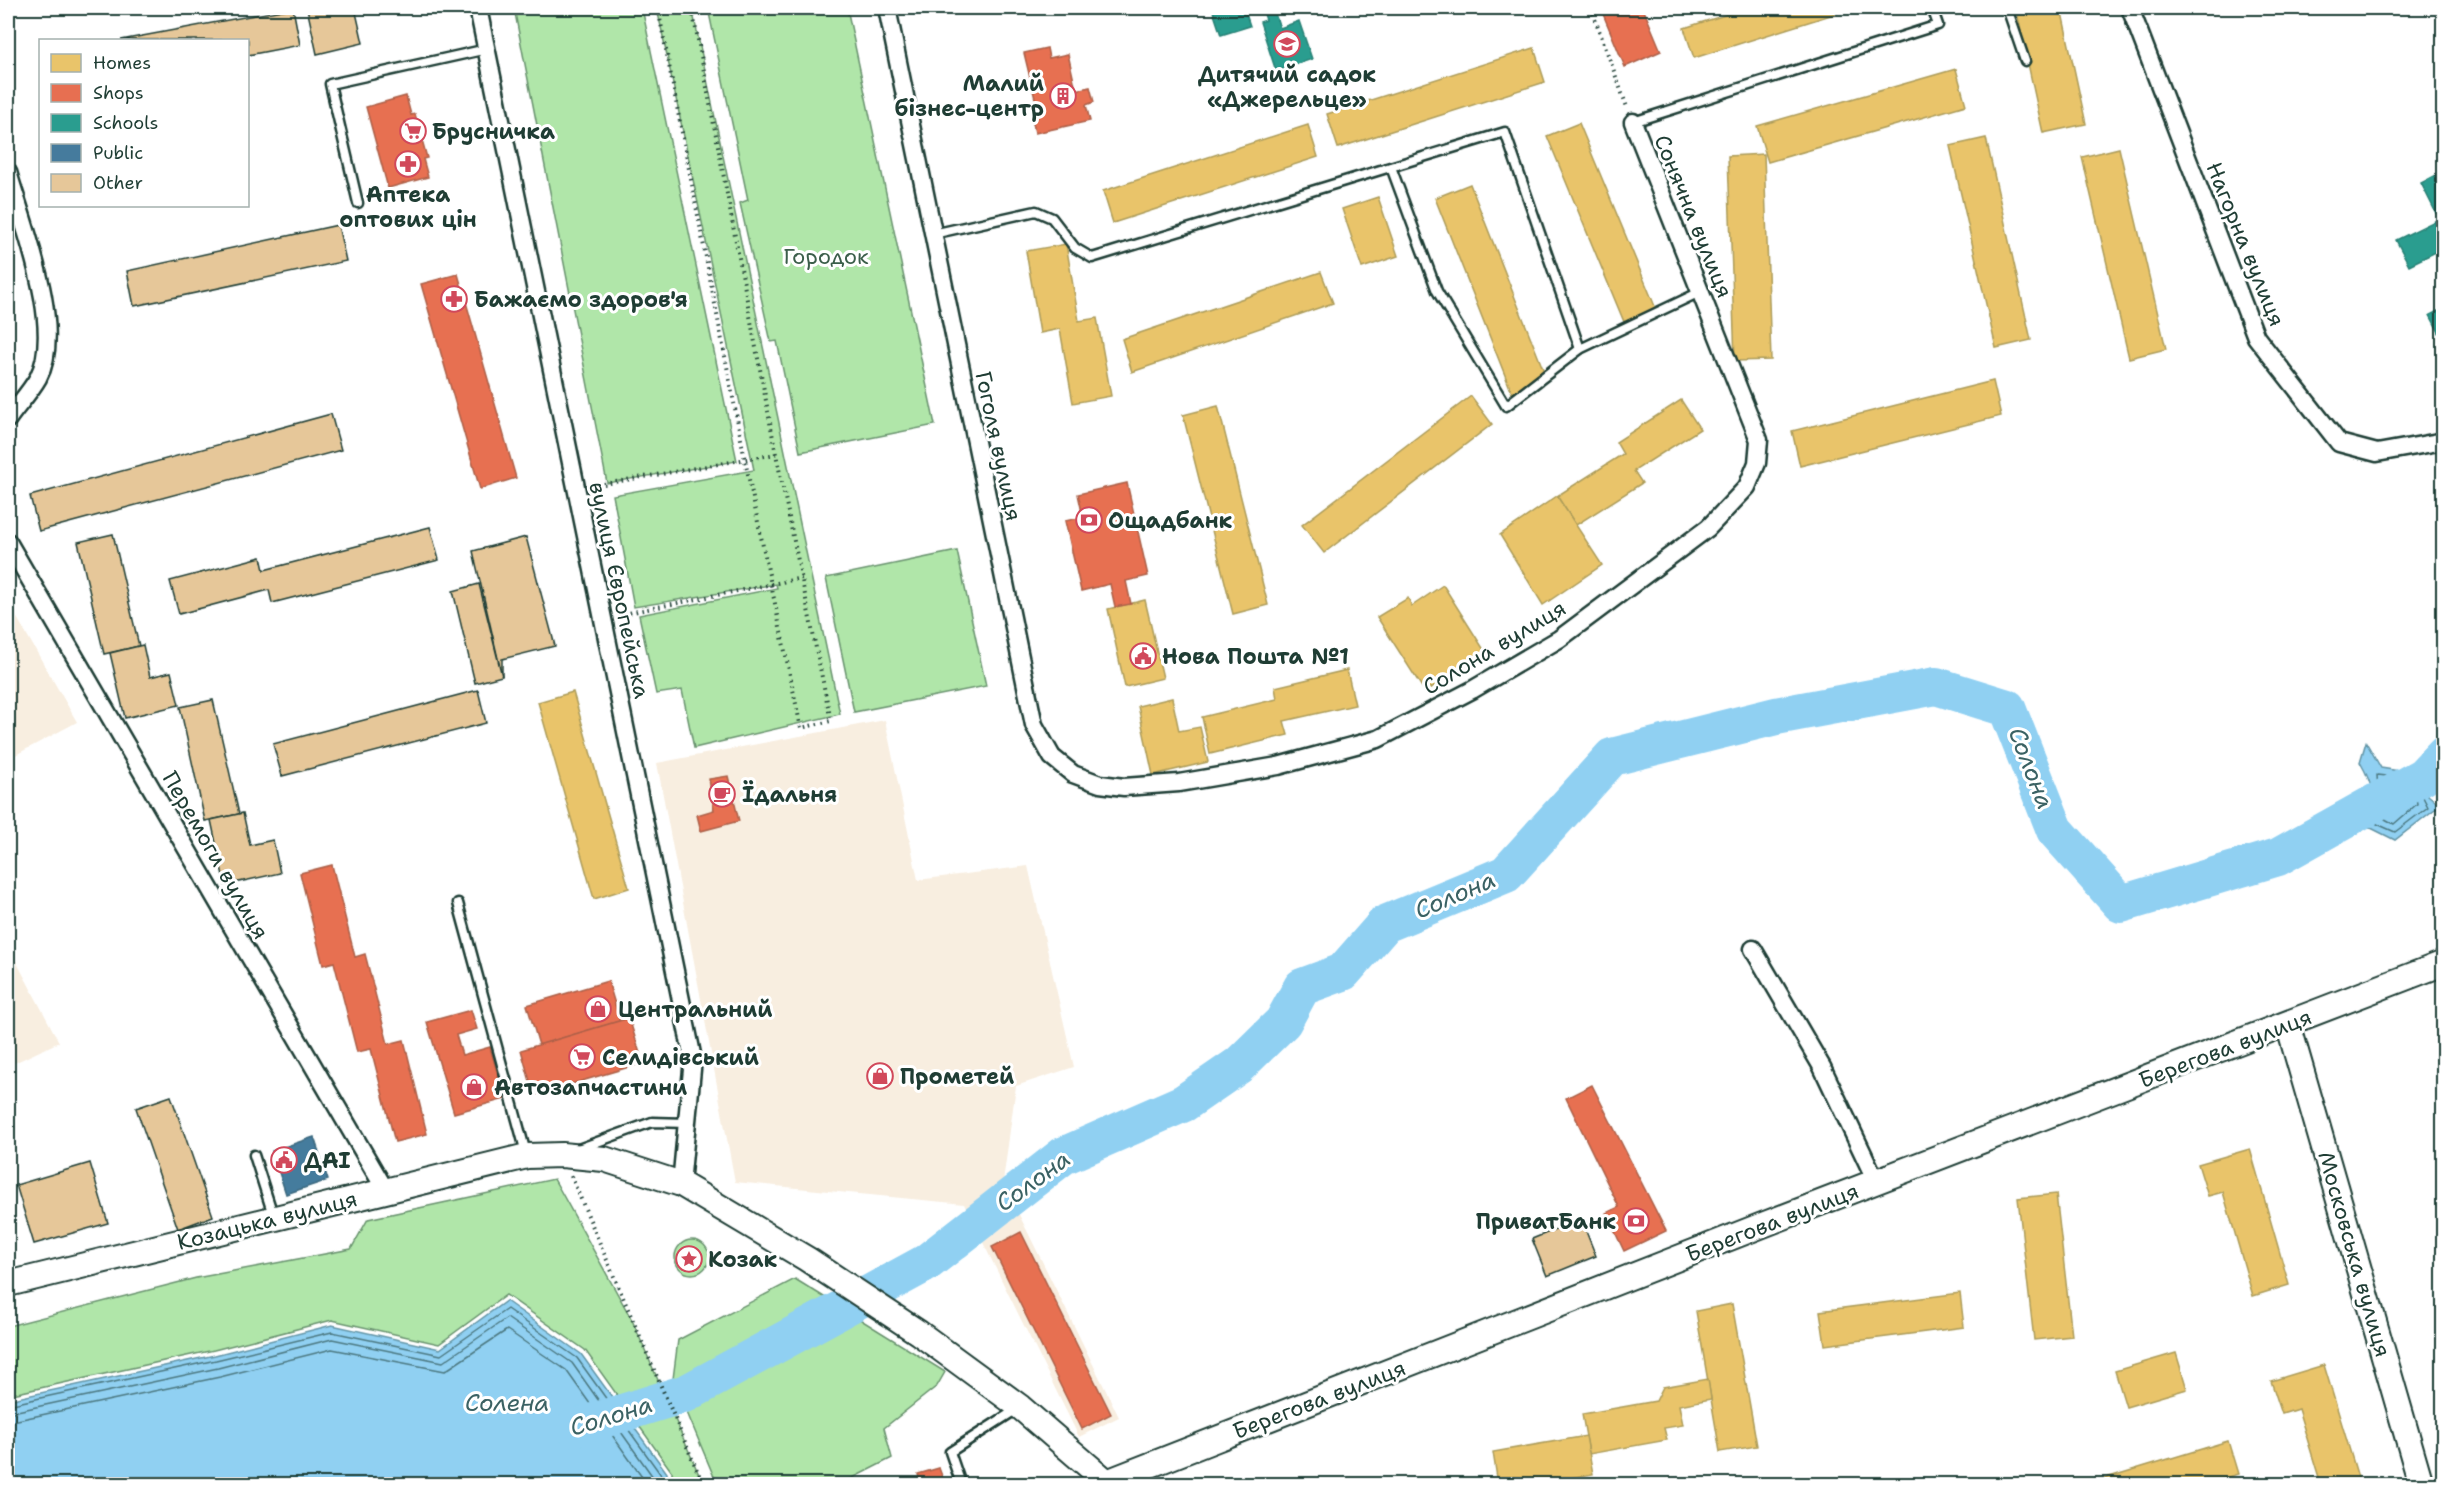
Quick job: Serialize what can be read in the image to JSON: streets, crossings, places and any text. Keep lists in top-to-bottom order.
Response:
{
  "streets": {
    "main road": ["Берегова вулиця", "Козацька вулиця", "Московська вулиця"],
    "street": [
      "Сонячна вулиця",
      "Нагорна вулиця",
      "Гоголя вулиця",
      "вулиця Європейська",
      "Солона вулиця",
      "Перемоги вулиця"
    ]
  },
  "crossings": [
    ["Сонячна вулиця", "Солона вулиця"],
    ["Гоголя вулиця", "Солона вулиця"],
    ["вулиця Європейська", "Козацька вулиця"],
    ["Перемоги вулиця", "Козацька вулиця"],
    ["Берегова вулиця", "Козацька вулиця"],
    ["Берегова вулиця", "Московська вулиця"]
  ],
  "water": ["Солона", "Солена"],
  "parks": ["Городок"],
  "places": {
    "school or university": ["Дитячий садок «Джерельце»"],
    "building": ["Малий бізнес-центр"],
    "supermarket": ["Брусничка", "Селидівський"],
    "pharmacy": ["Аптека оптових цін", "Бажаємо здоров'я"],
    "bank": ["Ощадбанк", "ПриватБанк"],
    "public building": ["Нова Пошта №1", "ДАІ"],
    "cafe": ["Їдальня"],
    "shop": ["Центральний", "Прометей", "Автозапчастини"],
    "place": ["Козак"]
  },
  "legend": [
    "Homes",
    "Shops",
    "Schools",
    "Public",
    "Other"
  ]
}
